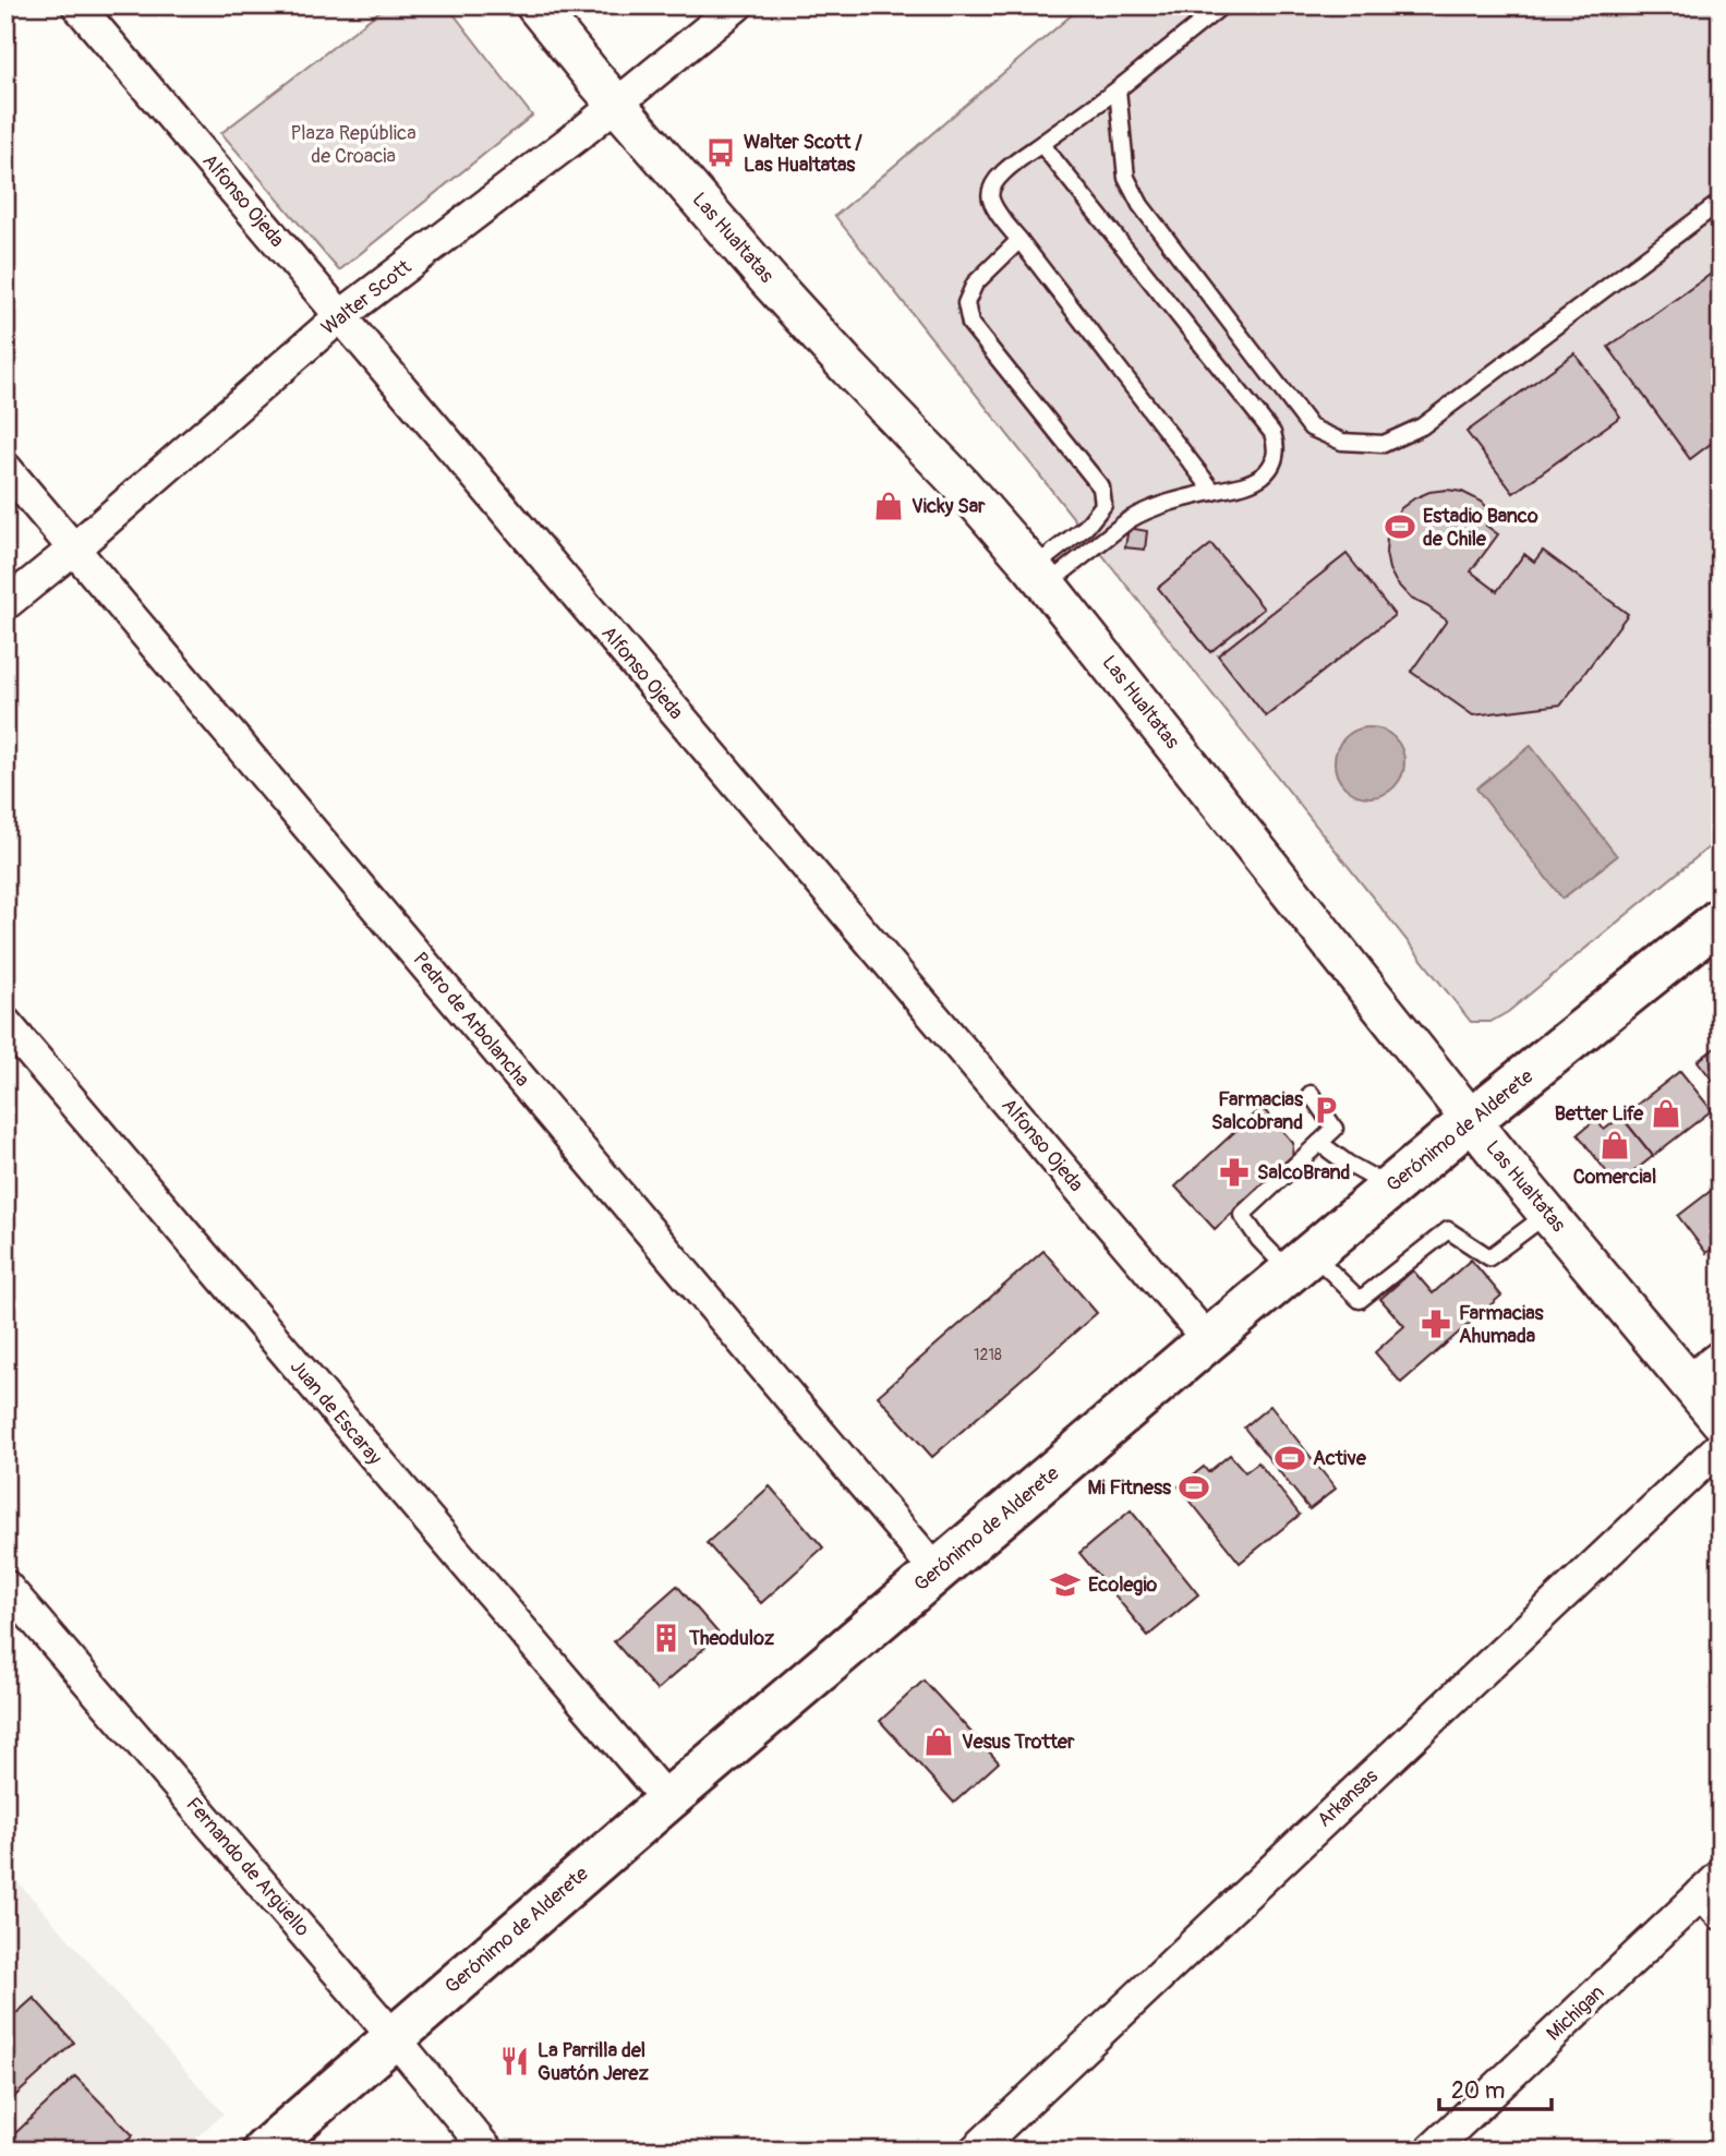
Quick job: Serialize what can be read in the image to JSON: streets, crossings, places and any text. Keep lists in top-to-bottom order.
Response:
{
  "streets": {
    "main road": ["Gerónimo de Alderete"],
    "street": [
      "Alfonso Ojeda",
      "Las Hualtatas",
      "Walter Scott",
      "Pedro de Arbolancha",
      "Juan de Escaray",
      "Arkansas",
      "Fernando de Argüello",
      "Michigan"
    ]
  },
  "crossings": [
    ["Alfonso Ojeda", "Walter Scott"],
    ["Alfonso Ojeda", "Gerónimo de Alderete"],
    ["Las Hualtatas", "Walter Scott"],
    ["Las Hualtatas", "Gerónimo de Alderete"],
    ["Walter Scott", "Pedro de Arbolancha"],
    ["Pedro de Arbolancha", "Gerónimo de Alderete"],
    ["Gerónimo de Alderete", "Juan de Escaray"],
    ["Gerónimo de Alderete", "Fernando de Argüello"]
  ],
  "parks": ["Plaza República de Croacia"],
  "places": {
    "bus stop": ["Walter Scott / Las Hualtatas"],
    "shop": [
      "Vicky Sar",
      "Better Life",
      "Comercial",
      "Vesus Trotter"
    ],
    "sports": ["Estadio Banco de Chile", "Active", "Mi Fitness"],
    "parking": ["Farmacias Salcobrand"],
    "pharmacy": ["SalcoBrand", "Farmacias Ahumada"],
    "school or university": ["Ecolegio"],
    "building": ["Theoduloz"],
    "restaurant": ["La Parrilla del Guatón Jerez"]
  },
  "house_numbers": ["1218"],
  "scale_bar": "20 m"
}
